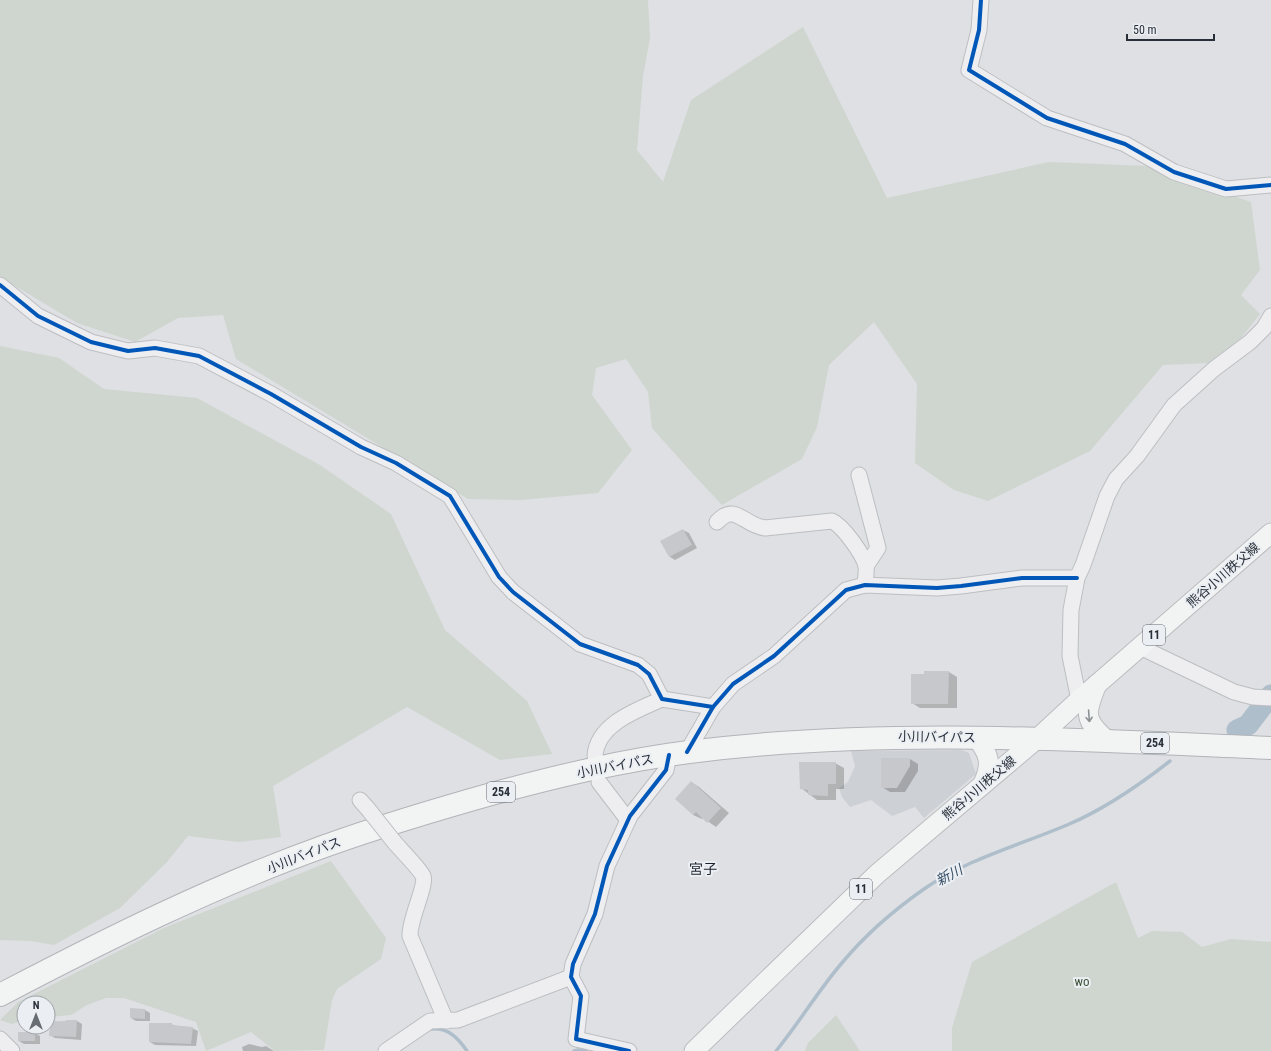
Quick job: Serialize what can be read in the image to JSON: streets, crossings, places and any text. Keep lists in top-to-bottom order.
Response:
{
  "streets": {
    "highway": ["小川バイパス", "254"],
    "main road": ["熊谷小川秩父線", "11"]
  },
  "crossings": [
    ["熊谷小川秩父線", "小川バイパス"]
  ],
  "districts": ["宮子"],
  "water": ["新川"],
  "parks": ["wo"],
  "scale_bar": "50 m",
  "north": "top"
}
